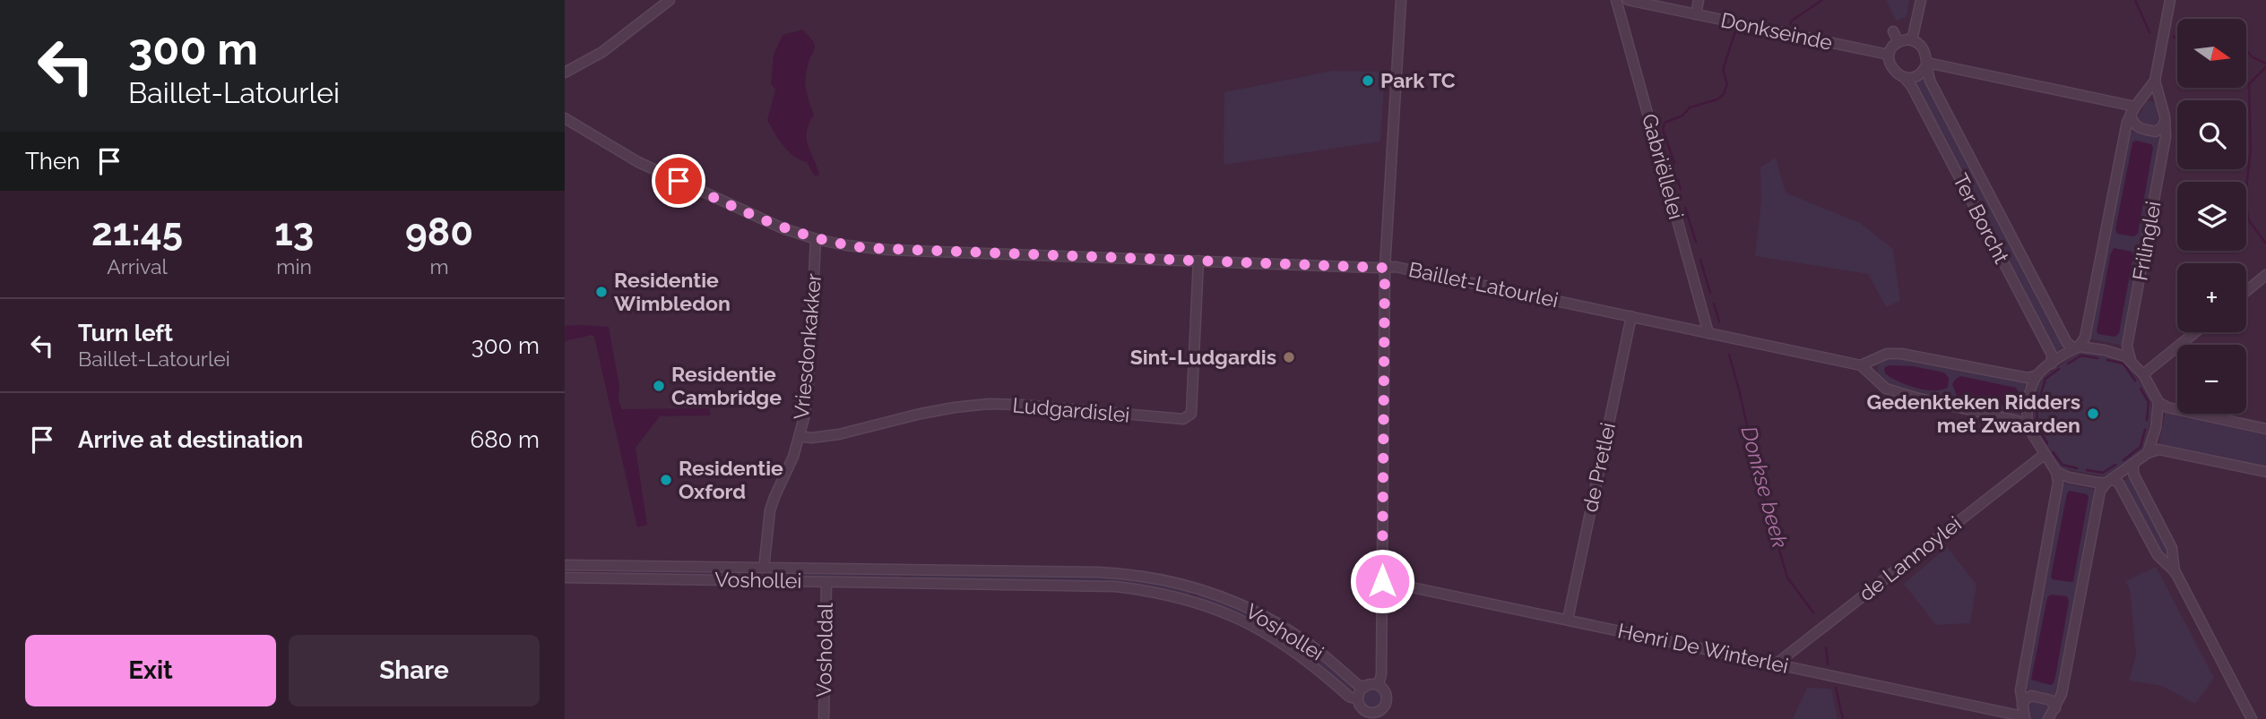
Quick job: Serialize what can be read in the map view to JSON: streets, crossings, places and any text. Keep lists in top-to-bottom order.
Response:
{
  "streets": {
    "street": [
      "Donkseinde",
      "Gabriëllelei",
      "Ter Borcht",
      "Frilinglei",
      "Baillet-Latourlei",
      "Vriesdonkakker",
      "Ludgardislei",
      "de Pretlei",
      "de Lannoylei",
      "Voshollei",
      "Henri De Winterlei",
      "Vosholdal"
    ]
  },
  "crossings": [
    ["Donkseinde", "Ter Borcht"],
    ["Gabriëllelei", "Baillet-Latourlei"],
    ["Ter Borcht", "Frilinglei"],
    ["Ter Borcht", "de Lannoylei"],
    ["Frilinglei", "de Lannoylei"],
    ["Baillet-Latourlei", "Vriesdonkakker"],
    ["Baillet-Latourlei", "Ludgardislei"],
    ["Baillet-Latourlei", "de Pretlei"],
    ["Vriesdonkakker", "Ludgardislei"],
    ["de Pretlei", "Henri De Winterlei"],
    ["de Lannoylei", "Henri De Winterlei"],
    ["Voshollei", "Vosholdal"]
  ],
  "water": ["Donkse beek"],
  "places": [
    "Park TC",
    "Residentie Wimbledon",
    "Sint-Ludgardis",
    "Residentie Cambridge",
    "Gedenkteken Ridders met Zwaarden",
    "Residentie Oxford"
  ],
  "north": "right",
  "page": {
    "turn": ["300 m", "Baillet-Latourlei"],
    "map_buttons": ["+", "−"],
    "then": "Then",
    "eta": [
      "21:45",
      "Arrival",
      "13",
      "min",
      "980",
      "m"
    ],
    "list": [
      {
        "name": "Turn left",
        "note": "Baillet-Latourlei",
        "value": "300 m"
      },
      {
        "name": "Arrive at destination",
        "value": "680 m"
      }
    ],
    "buttons": ["Exit", "Share"]
  }
}
